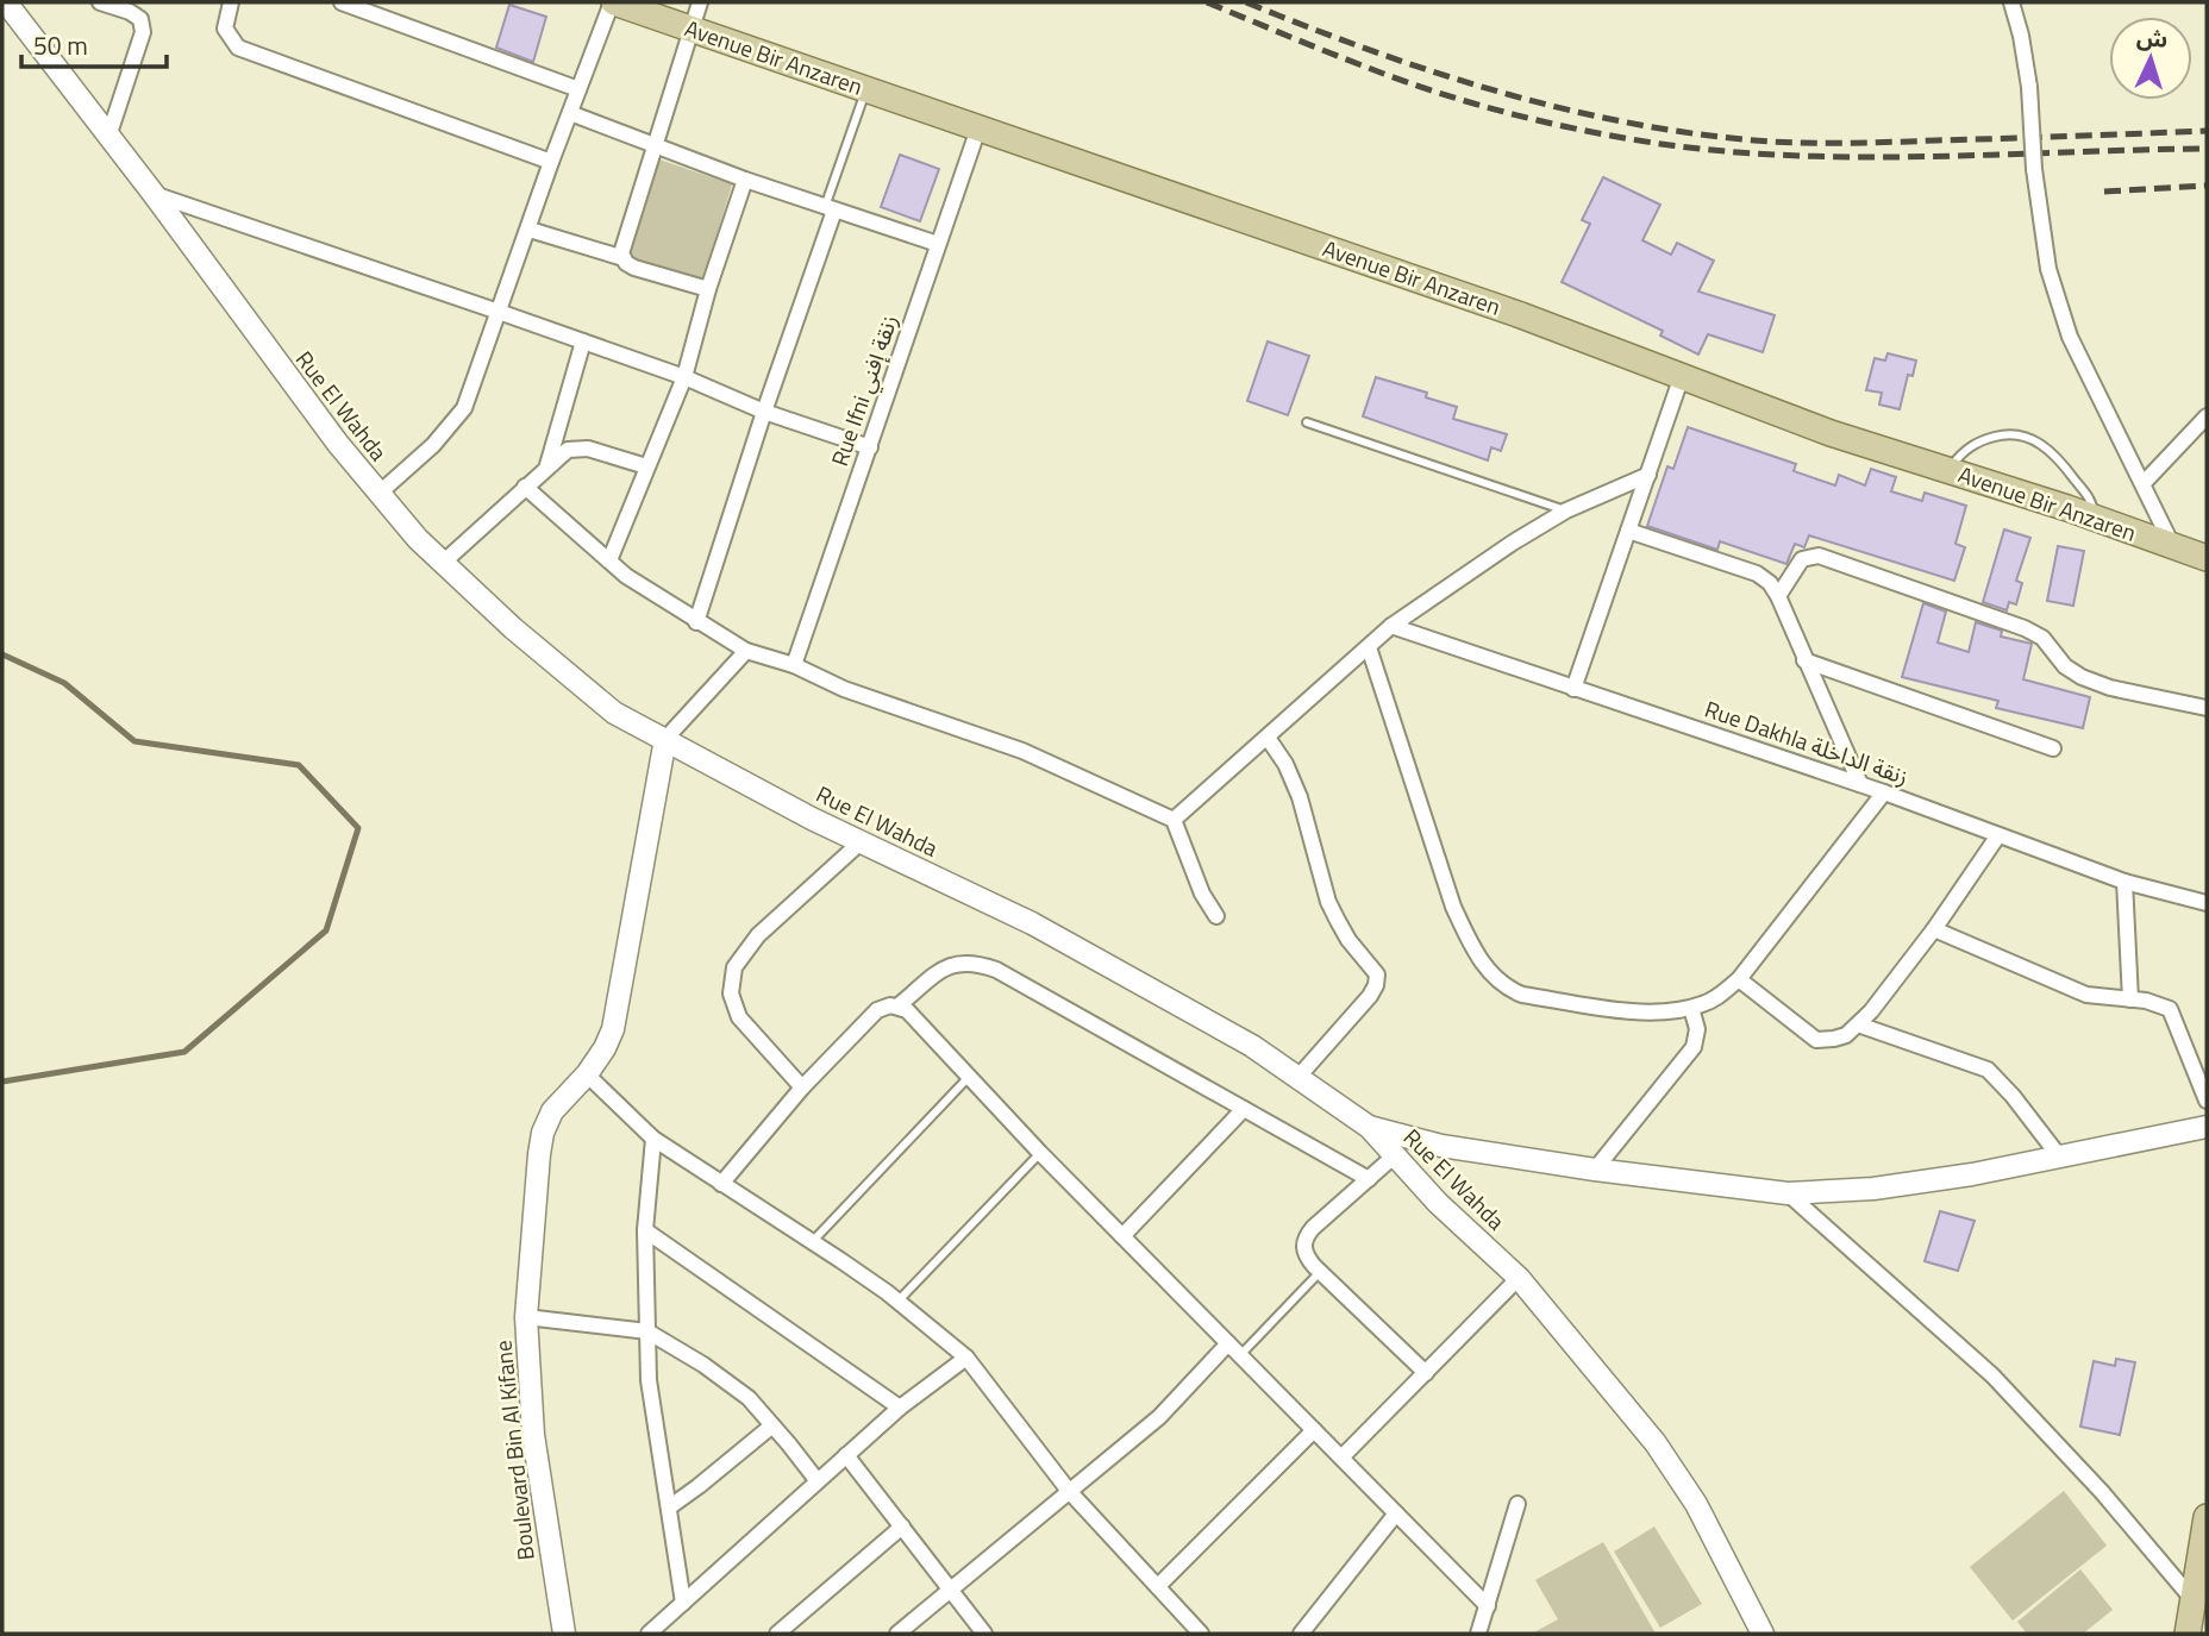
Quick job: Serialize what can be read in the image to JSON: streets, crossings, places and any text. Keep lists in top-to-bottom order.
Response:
{
  "streets": {
    "main road": ["Avenue Bir Anzaren"],
    "street": [
      "Rue Ifni زنقة إفني",
      "Rue El Wahda",
      "Rue Dakhla زنقة الداخلة",
      "Boulevard Bin Al Kifane"
    ]
  },
  "crossings": [
    ["Avenue Bir Anzaren", "Rue Ifni زنقة إفني"],
    ["Rue El Wahda", "Boulevard Bin Al Kifane"]
  ],
  "scale_bar": "50 m",
  "north": "top"
}
